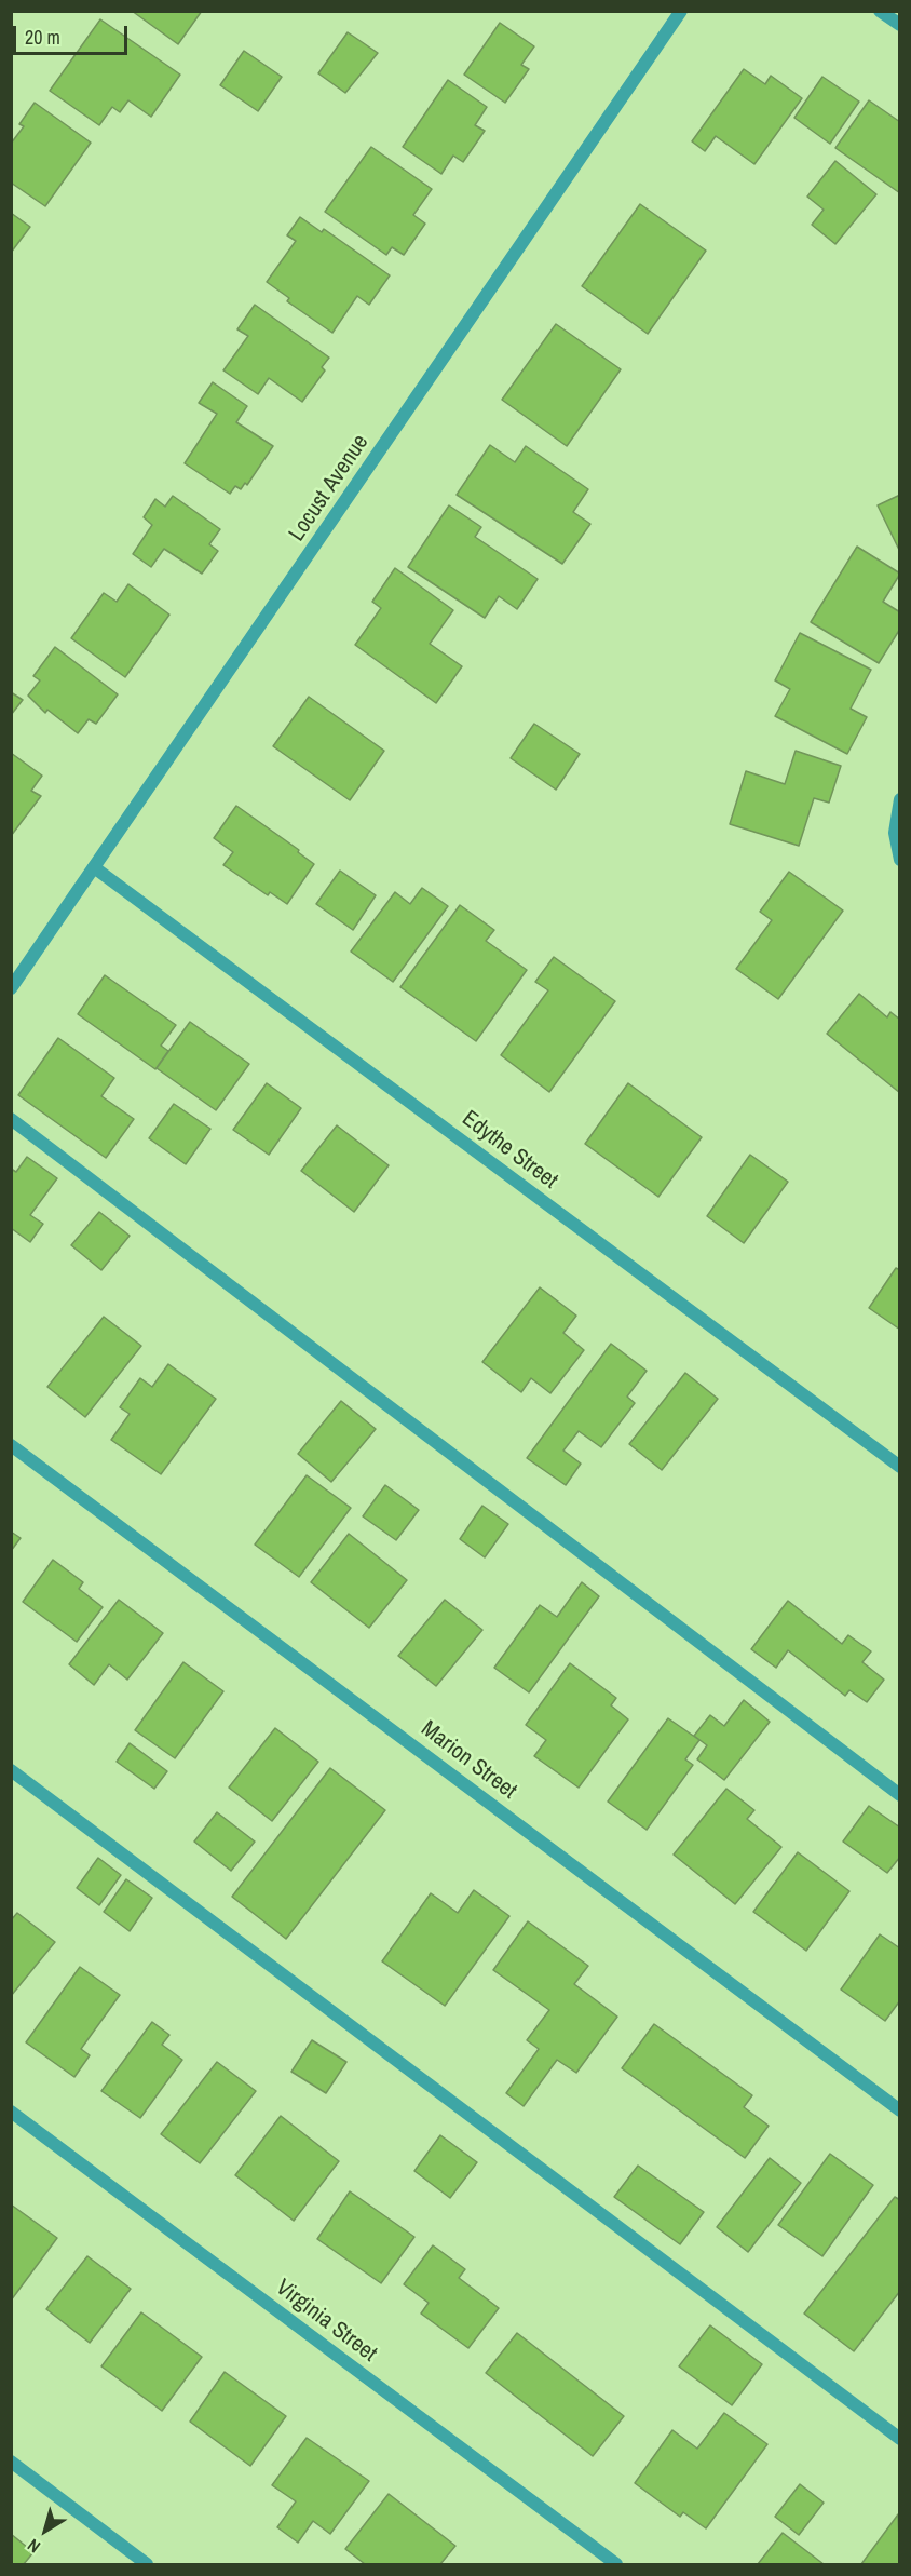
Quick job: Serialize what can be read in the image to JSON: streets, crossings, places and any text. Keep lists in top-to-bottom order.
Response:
{
  "streets": {
    "street": [
      "Locust Avenue",
      "Edythe Street",
      "Marion Street",
      "Virginia Street"
    ]
  },
  "crossings": [
    ["Locust Avenue", "Edythe Street"]
  ],
  "scale_bar": "20 m",
  "north": "bottom left"
}
